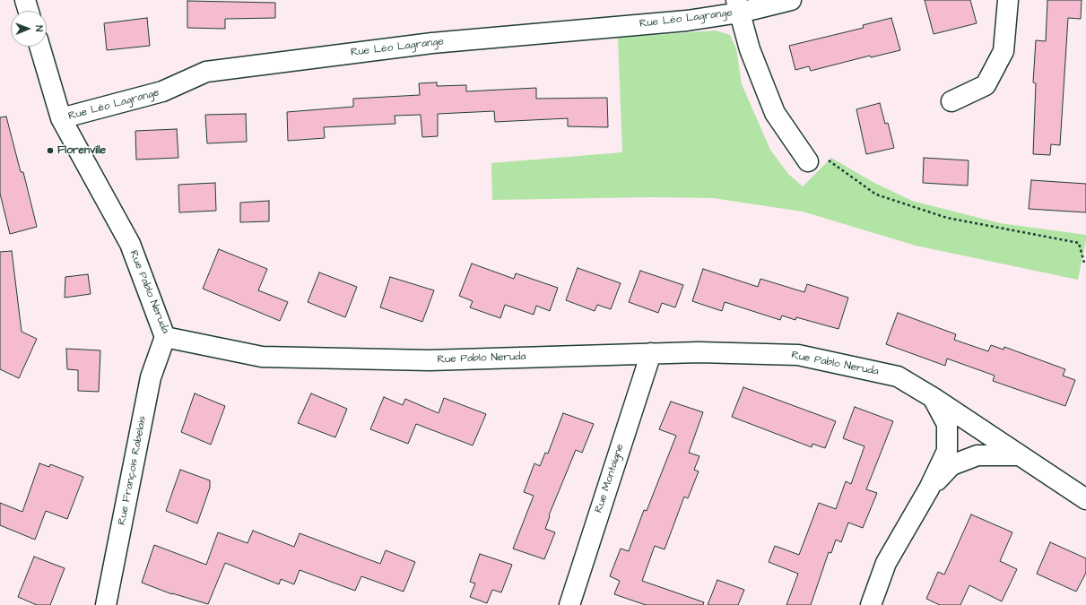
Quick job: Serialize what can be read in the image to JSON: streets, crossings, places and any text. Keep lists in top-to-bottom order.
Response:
{
  "streets": {
    "street": [
      "Rue Léo Lagrange",
      "Rue Pablo Neruda",
      "Rue François Rabelais",
      "Rue Montaigne"
    ]
  },
  "crossings": [
    ["Rue Léo Lagrange", "Rue Pablo Neruda"],
    ["Rue Pablo Neruda", "Rue François Rabelais"],
    ["Rue Pablo Neruda", "Rue Montaigne"]
  ],
  "places": ["Florenville"],
  "north": "right"
}
